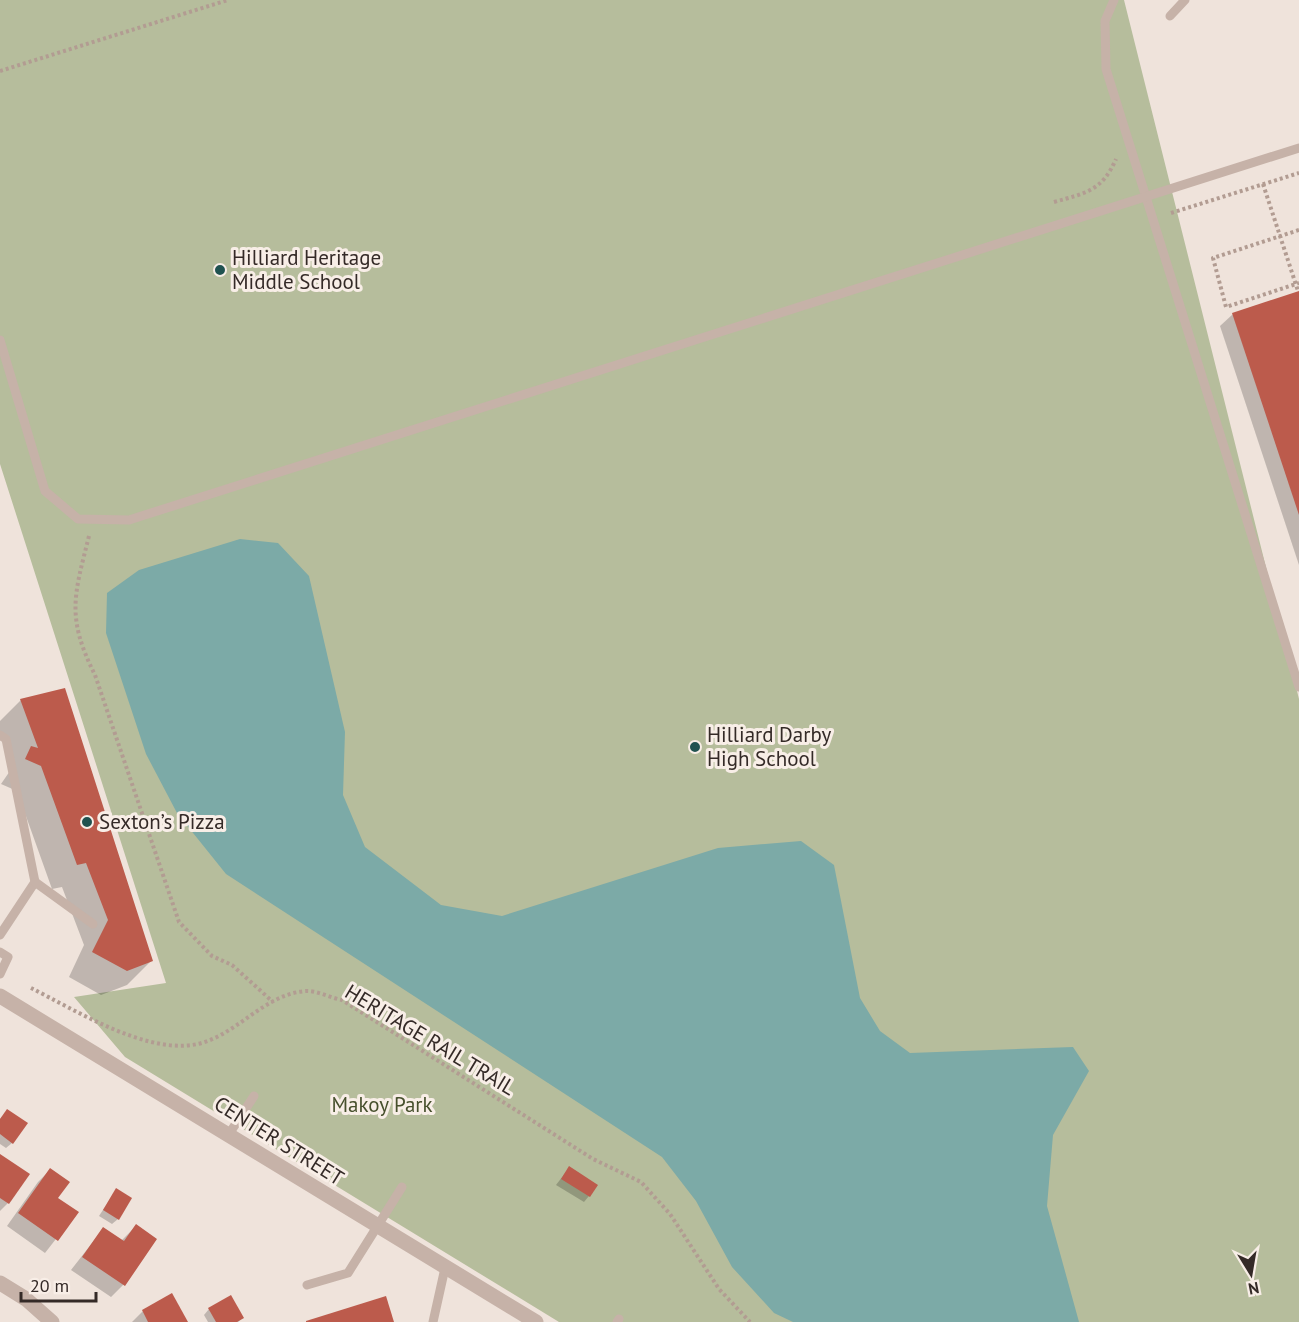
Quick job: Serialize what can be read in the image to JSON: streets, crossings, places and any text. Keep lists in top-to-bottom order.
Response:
{
  "streets": {
    "street": ["CENTER STREET"],
    "path": ["HERITAGE RAIL TRAIL"]
  },
  "parks": ["Makoy Park"],
  "places": ["Hilliard Heritage Middle School", "Hilliard Darby High School", "Sexton’s Pizza"],
  "scale_bar": "20 m",
  "north": "bottom"
}
